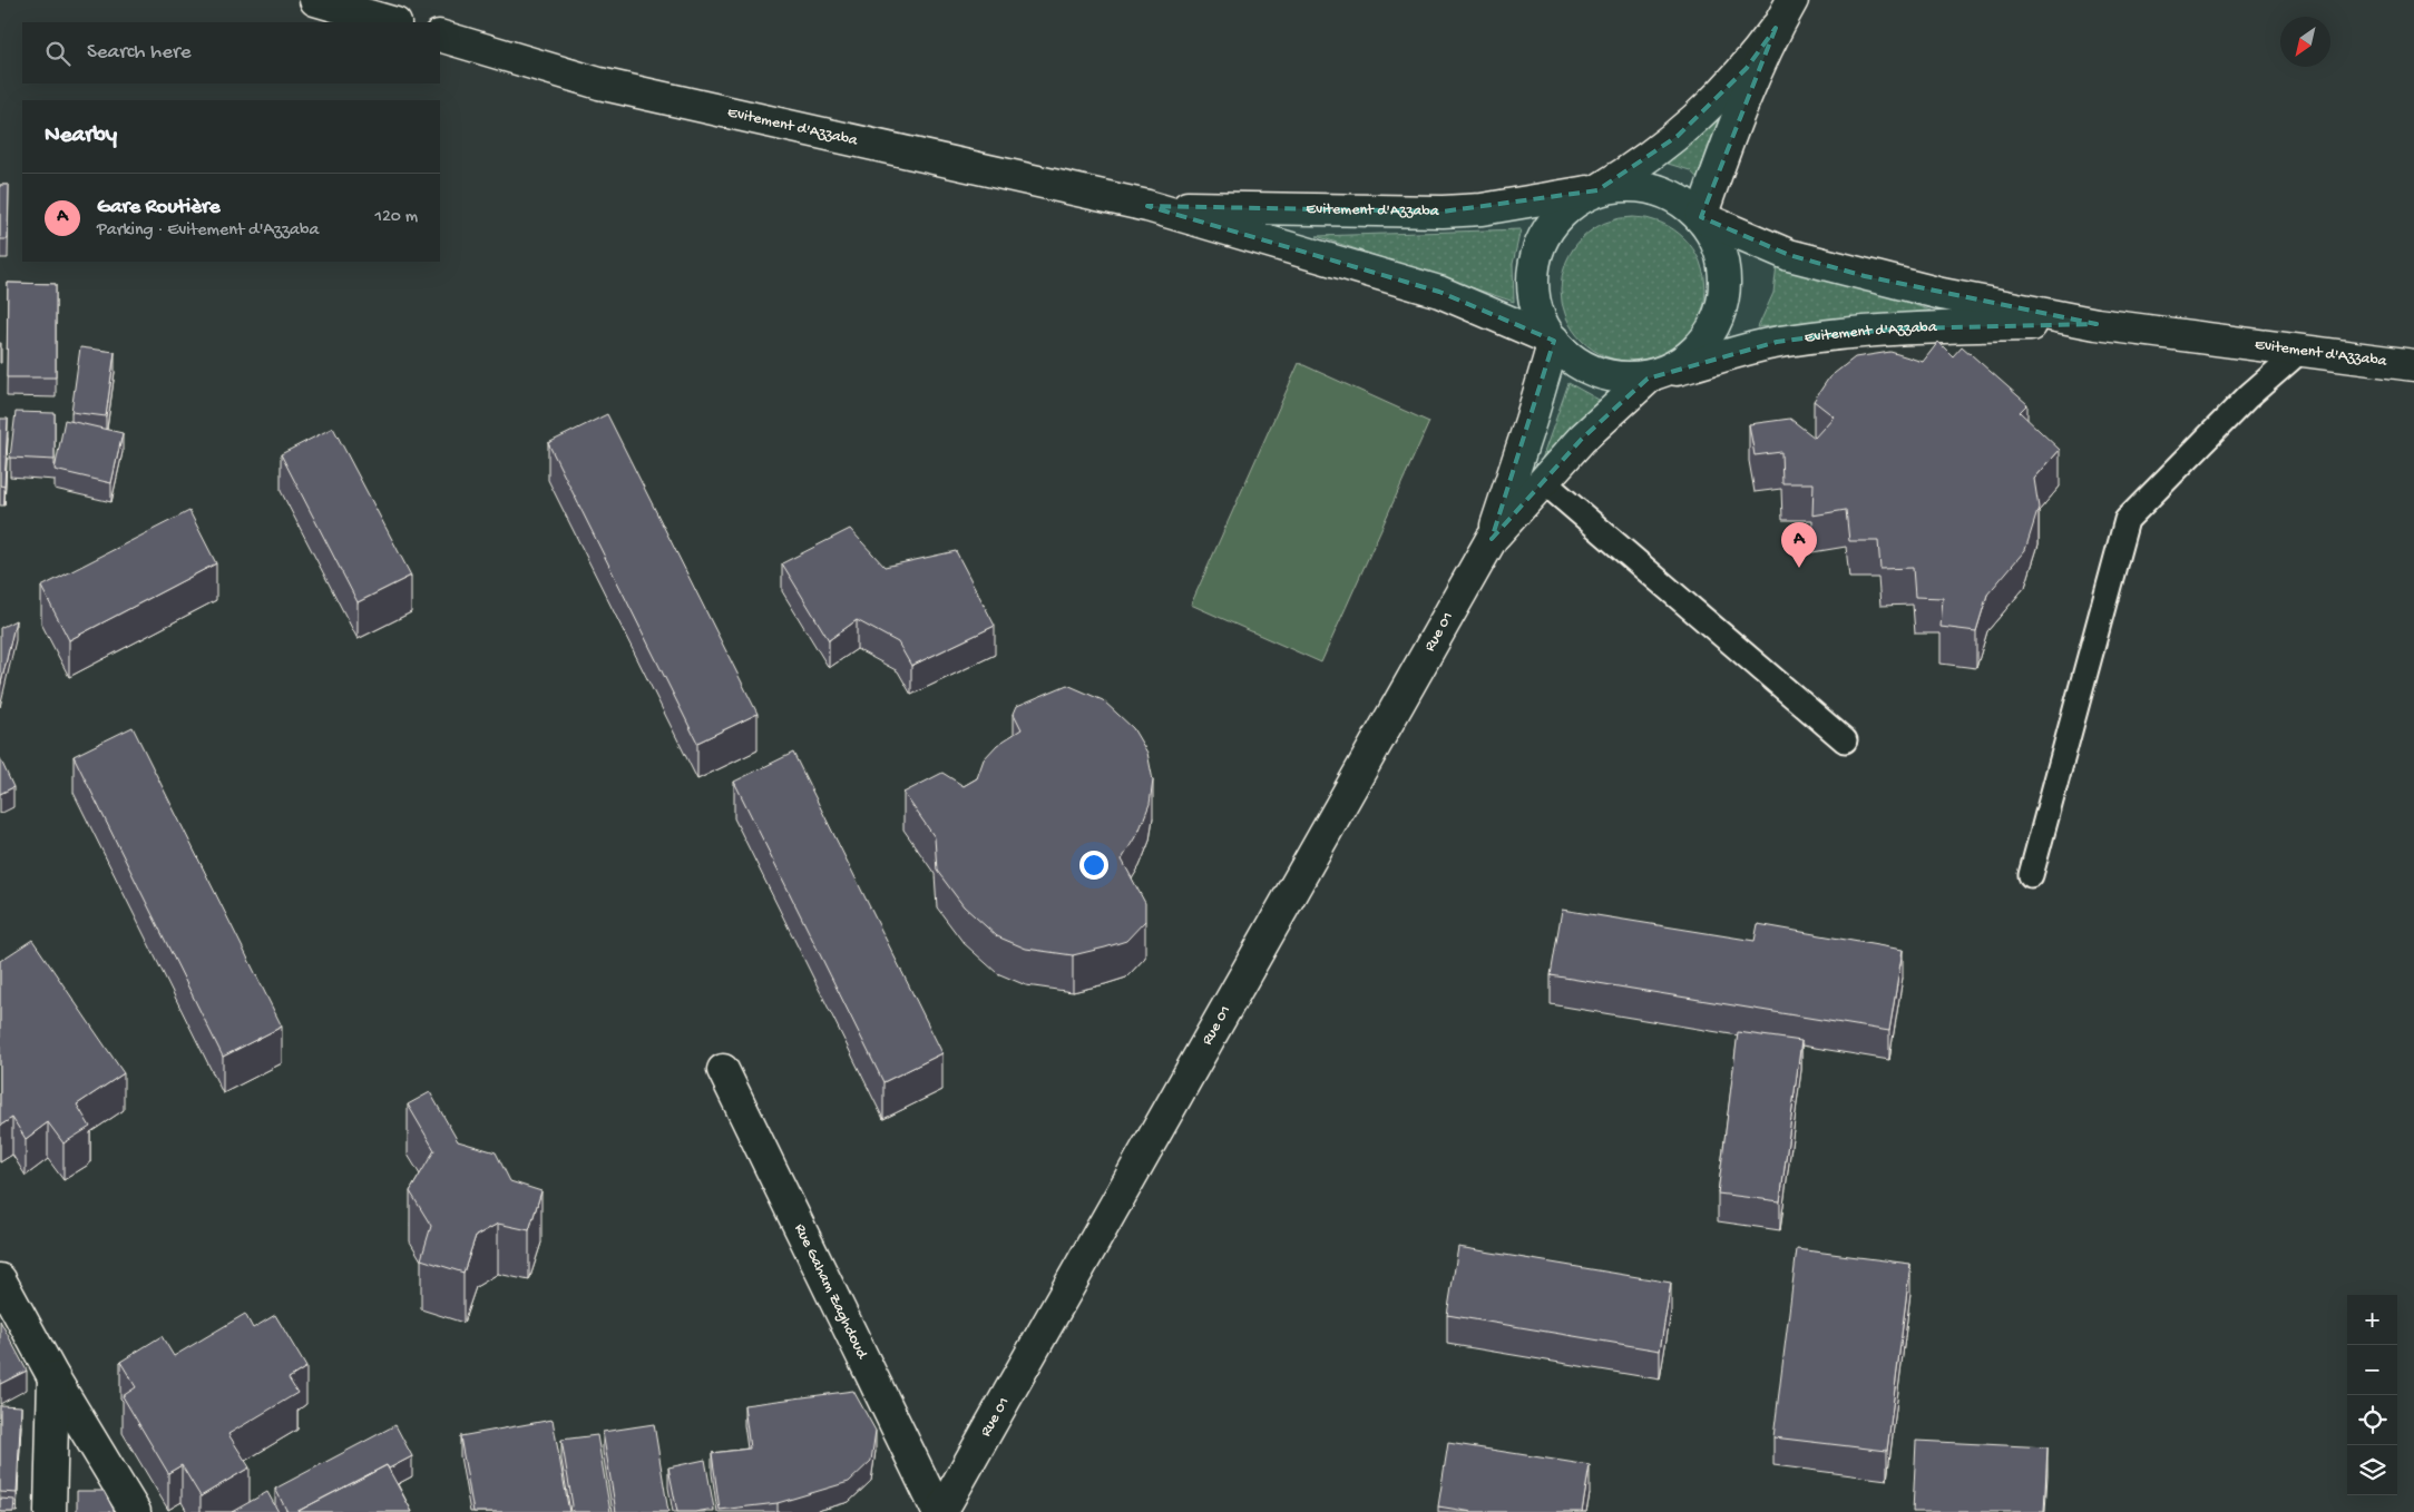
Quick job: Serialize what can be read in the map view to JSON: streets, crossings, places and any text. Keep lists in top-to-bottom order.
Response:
{
  "streets": {
    "main road": ["Evitement d'Azzaba", "Rue 01", "Rue Gaham Zaghdoud"]
  },
  "crossings": [
    ["Rue 01", "Rue Gaham Zaghdoud"]
  ],
  "north": "bottom left",
  "page": {
    "search": "Search here",
    "heading": "Nearby",
    "list": [
      {
        "mark": "A",
        "name": "Gare Routière",
        "note": "Parking · Evitement d'Azzaba",
        "value": "120 m"
      }
    ],
    "pins": "A",
    "map_buttons": ["+", "−"]
  }
}
